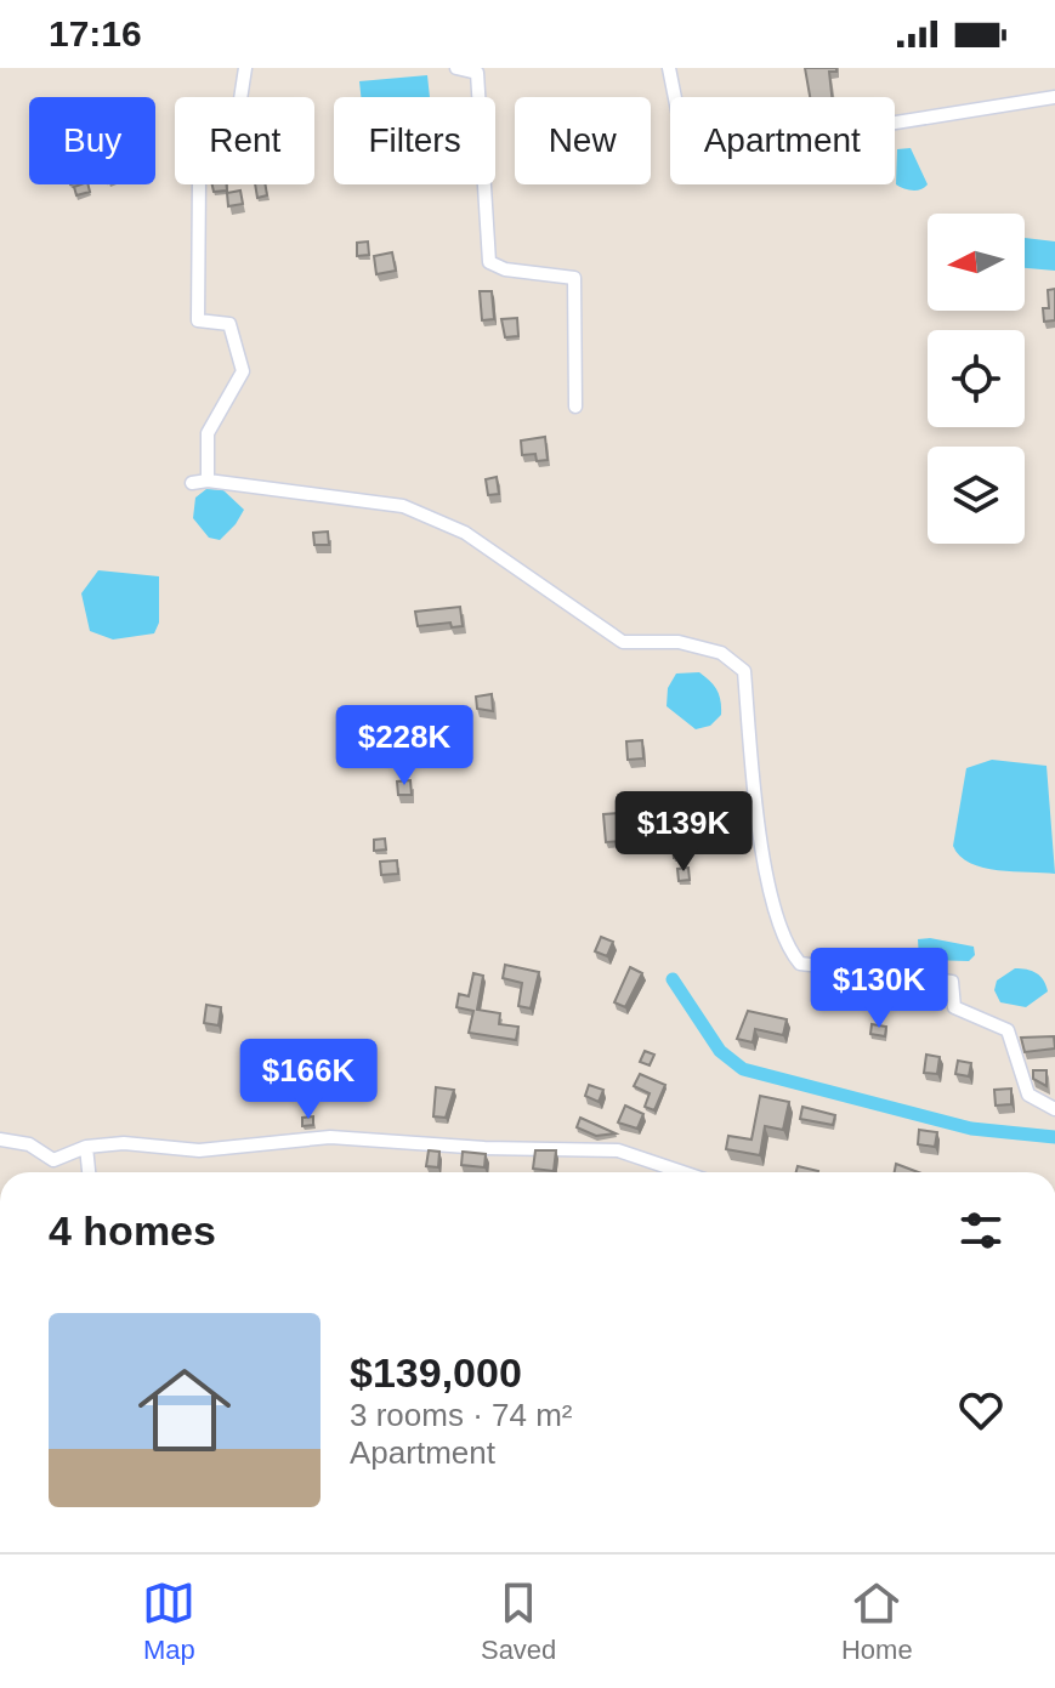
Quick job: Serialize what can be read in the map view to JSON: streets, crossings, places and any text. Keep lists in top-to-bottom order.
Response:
{
  "north": "left",
  "page": {
    "status": "17:16",
    "chip": [
      "Buy",
      "Rent",
      "Filters",
      "New",
      "Apartment"
    ],
    "price": [
      "$228K",
      "$139K",
      "$130K",
      "$166K"
    ],
    "heading": "4 homes",
    "list": [
      {
        "name": "$139,000",
        "note": "3 rooms · 74 m² · Apartment"
      }
    ],
    "tabs": ["Map", "Saved", "Home"]
  }
}
